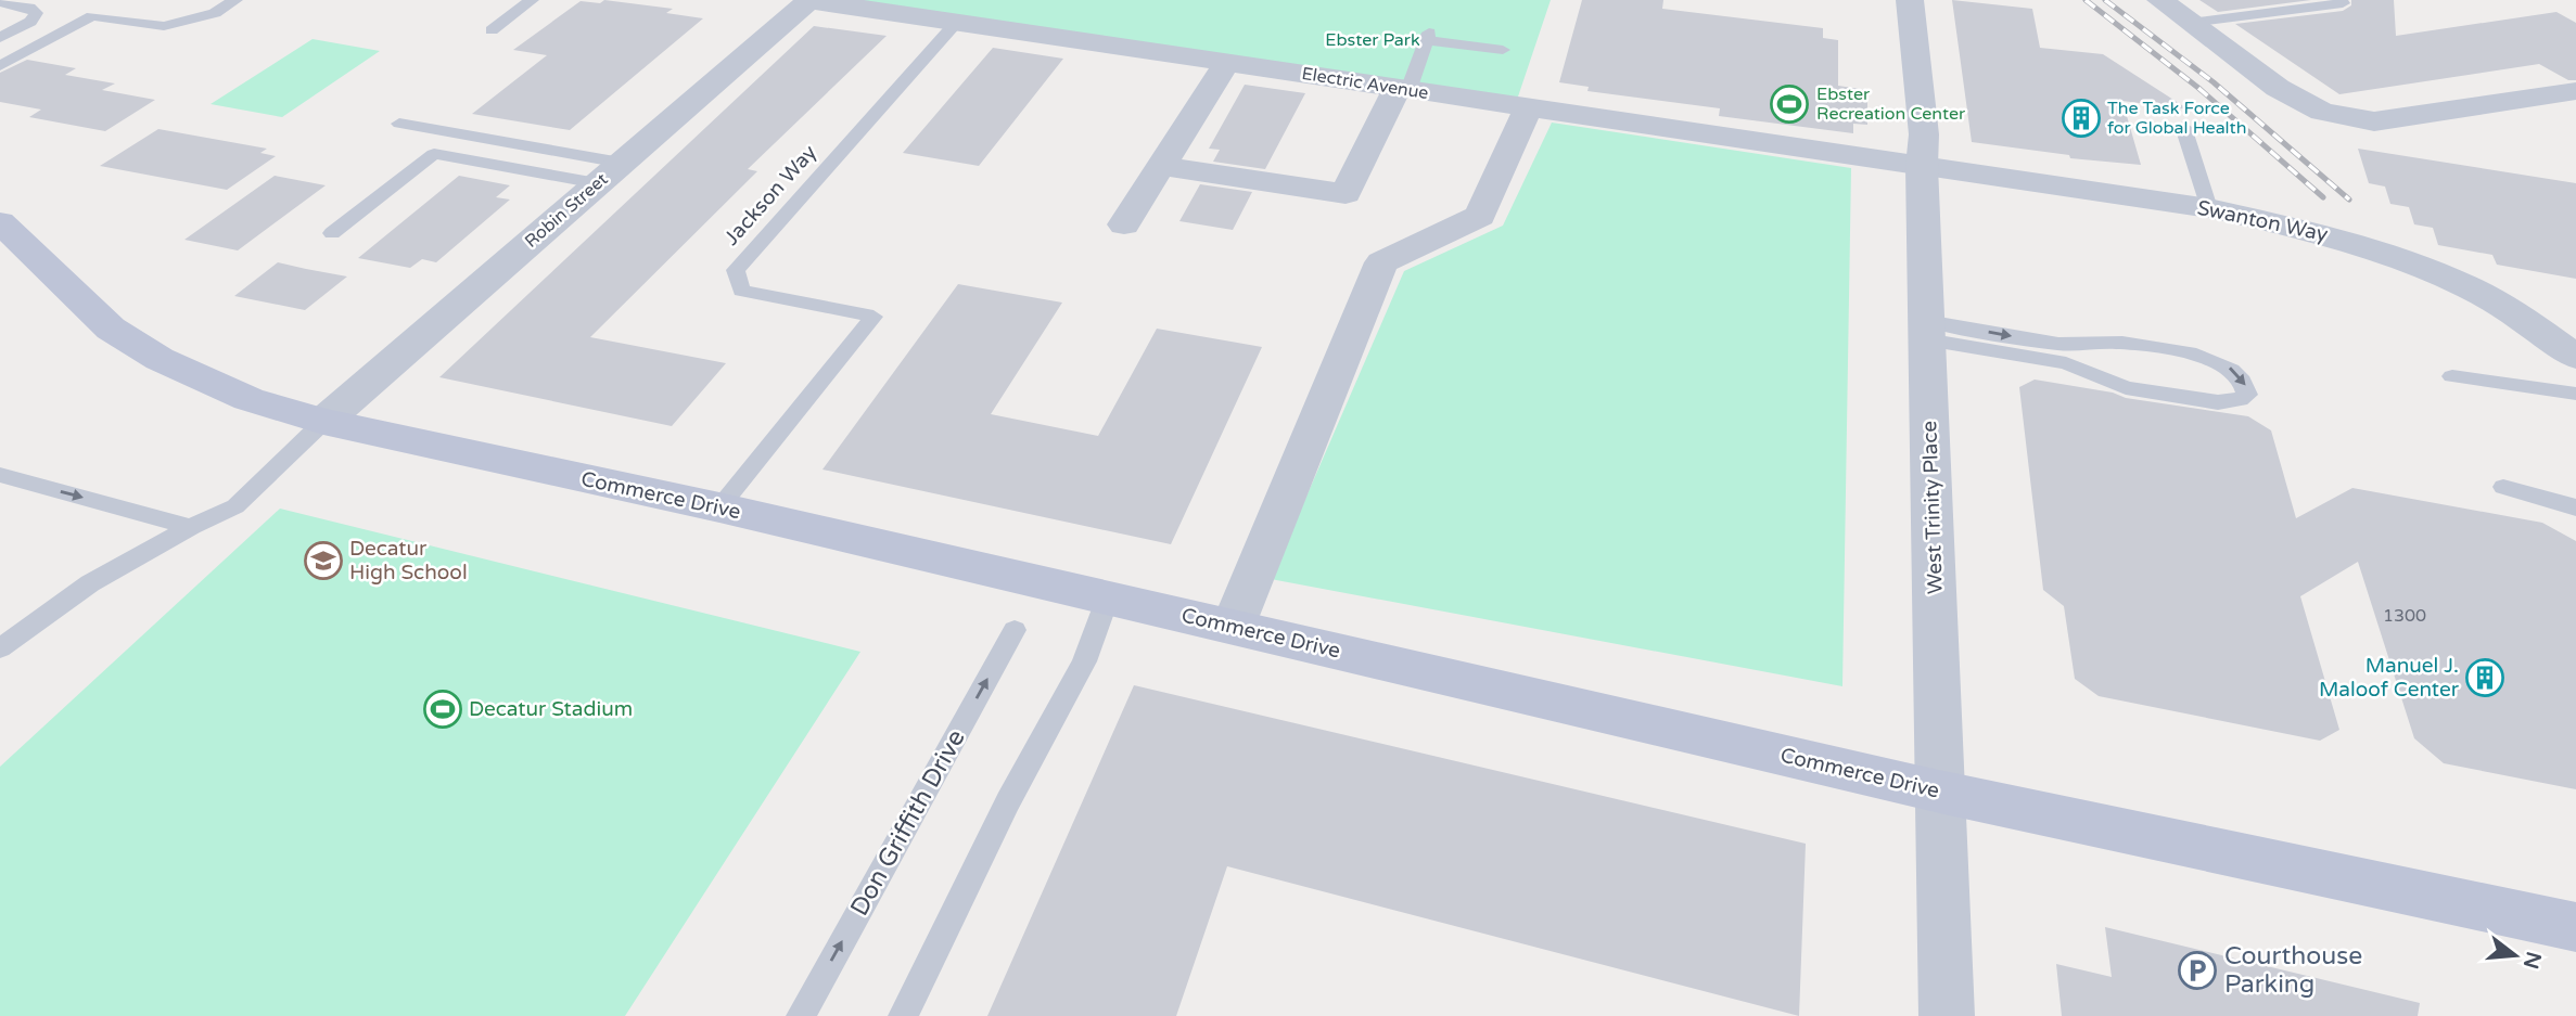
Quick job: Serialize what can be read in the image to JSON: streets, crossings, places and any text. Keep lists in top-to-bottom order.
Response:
{
  "streets": {
    "main road": ["Commerce Drive"],
    "street": [
      "Electric Avenue",
      "Robin Street",
      "Swanton Way",
      "West Trinity Place"
    ],
    "lane": ["Jackson Way", "Don Griffith Drive"]
  },
  "crossings": [
    ["Electric Avenue", "Jackson Way"],
    ["Electric Avenue", "Robin Street"],
    ["Electric Avenue", "Swanton Way"],
    ["Electric Avenue", "West Trinity Place"],
    ["Jackson Way", "Commerce Drive"],
    ["Robin Street", "Commerce Drive"],
    ["Swanton Way", "West Trinity Place"],
    ["Commerce Drive", "West Trinity Place"]
  ],
  "parks": ["Ebster Park"],
  "places": {
    "sports": ["Ebster Recreation Center", "Decatur Stadium"],
    "building": ["The Task Force for Global Health", "Manuel J. Maloof Center"],
    "school or university": ["Decatur High School"],
    "parking": ["Courthouse Parking"]
  },
  "house_numbers": ["1300"],
  "north": "right"
}
